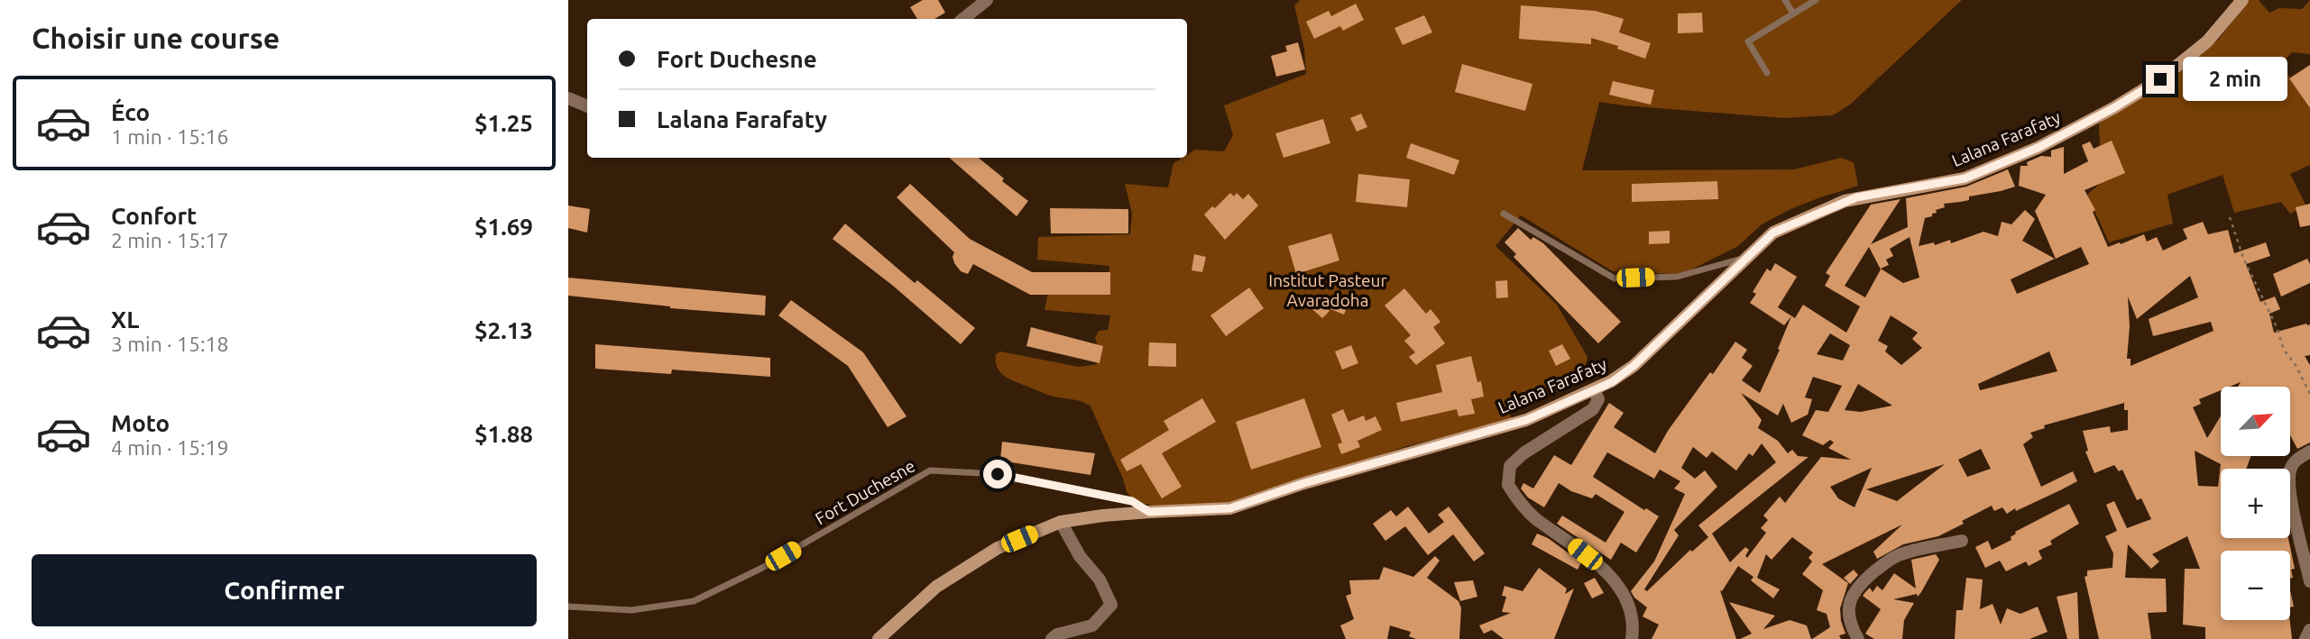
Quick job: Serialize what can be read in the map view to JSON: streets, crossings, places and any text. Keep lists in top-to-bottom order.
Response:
{
  "streets": {
    "main road": ["Lalana Farafaty"],
    "lane": ["Fort Duchesne"]
  },
  "crossings": [
    ["Lalana Farafaty", "Fort Duchesne"]
  ],
  "parks": ["Institut Pasteur Avaradoha"],
  "north": "top right",
  "page": {
    "heading": "Choisir une course",
    "banner": ["Fort Duchesne", "Lalana Farafaty"],
    "bubble": "2 min",
    "list": [
      {
        "name": "Éco",
        "note": "1 min · 15:16",
        "value": "$1.25"
      },
      {
        "name": "Confort",
        "note": "2 min · 15:17",
        "value": "$1.69"
      },
      {
        "name": "XL",
        "note": "3 min · 15:18",
        "value": "$2.13"
      },
      {
        "name": "Moto",
        "note": "4 min · 15:19",
        "value": "$1.88"
      }
    ],
    "map_buttons": ["+", "−"],
    "buttons": "Confirmer"
  }
}
